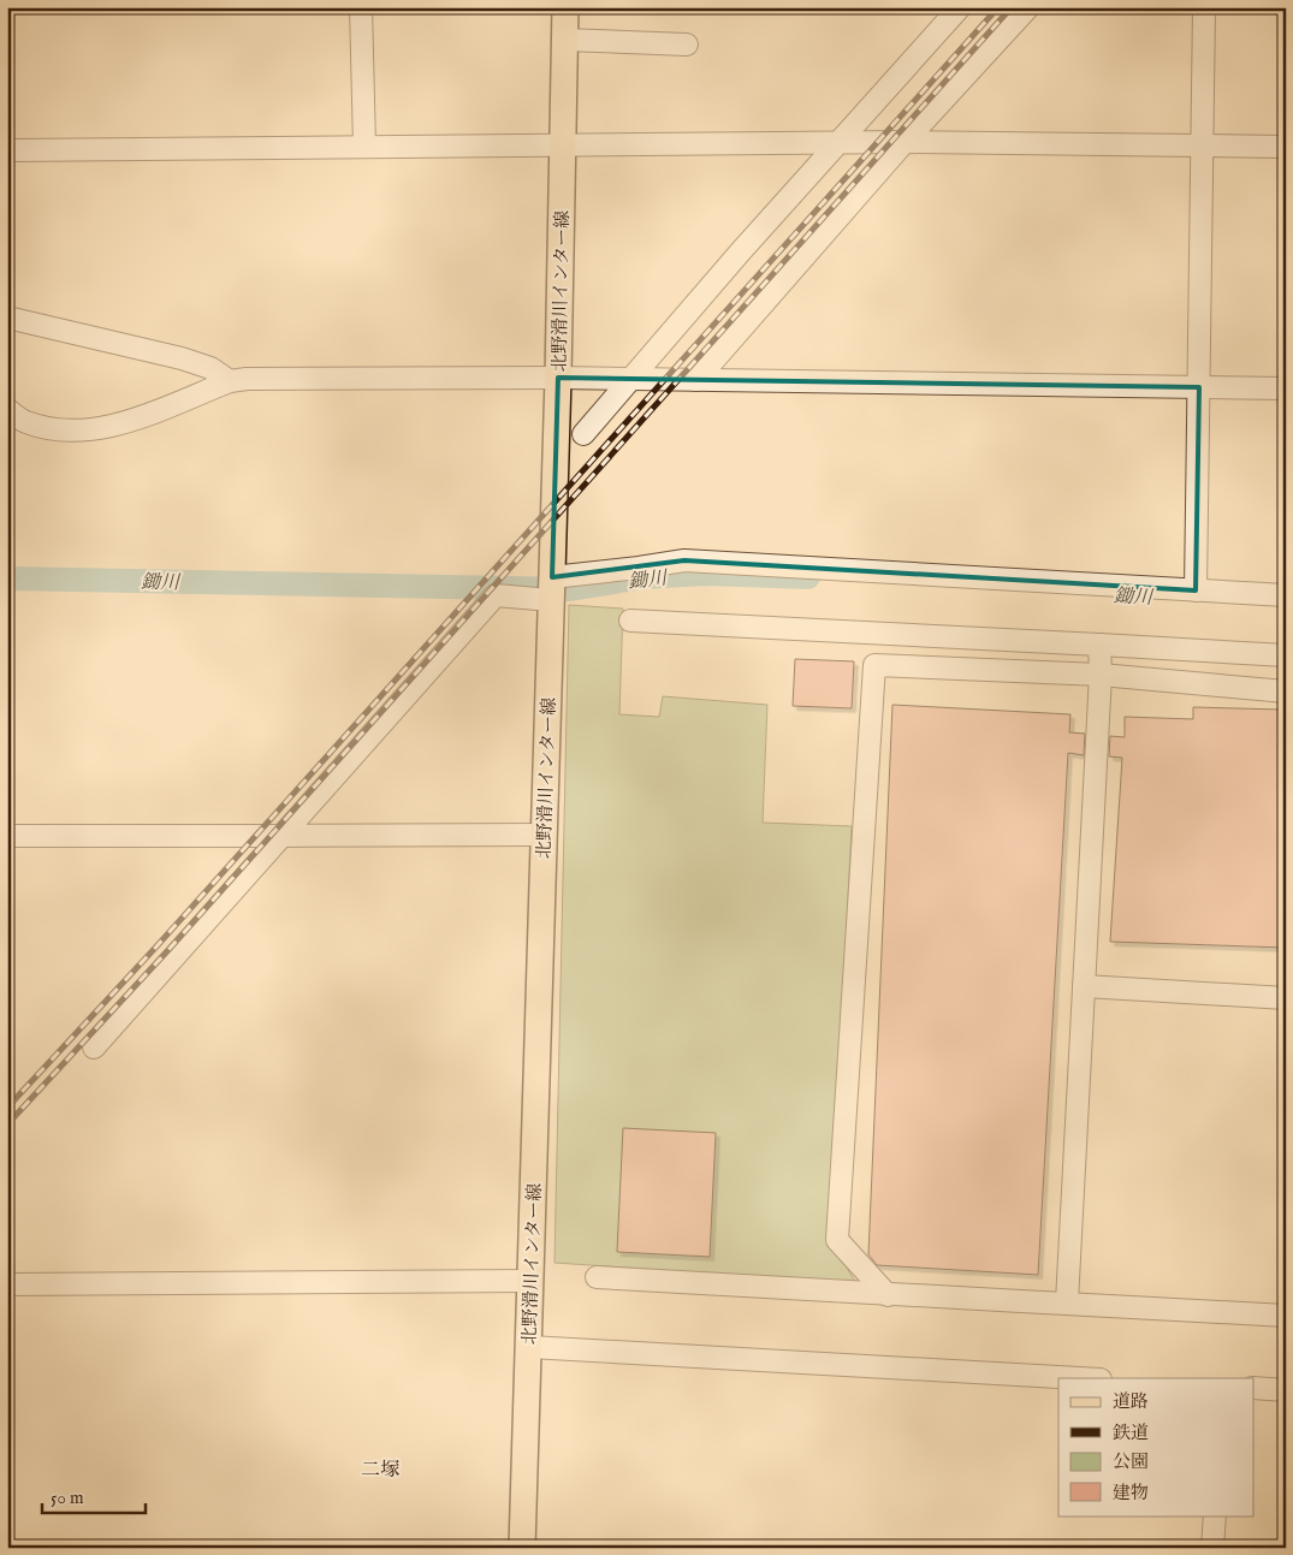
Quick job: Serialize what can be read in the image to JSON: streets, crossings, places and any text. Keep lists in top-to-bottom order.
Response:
{
  "streets": {
    "main road": ["北野滑川インター線"]
  },
  "districts": ["二塚"],
  "water": ["鋤川"],
  "legend": [
    "道路",
    "鉄道",
    "公園",
    "建物"
  ],
  "scale_bar": "50 m"
}
